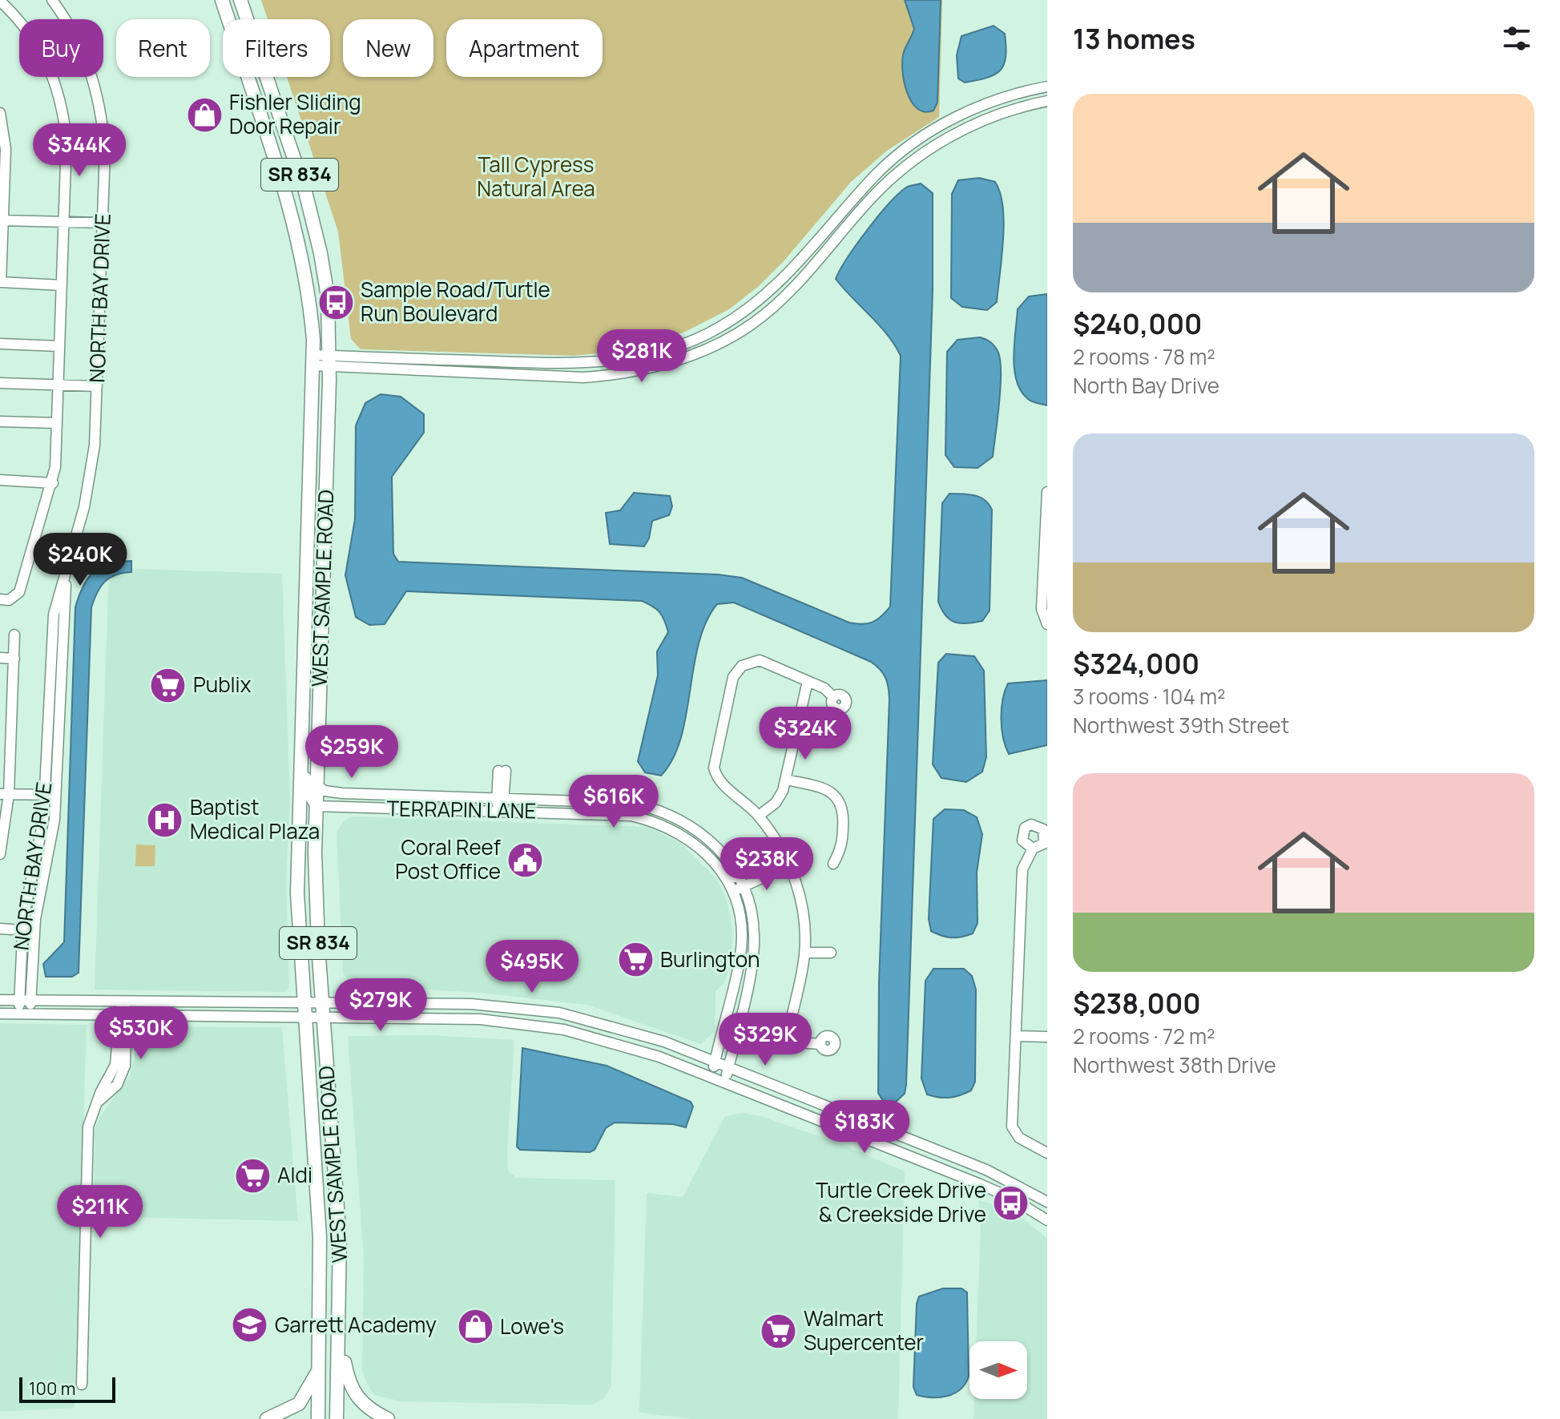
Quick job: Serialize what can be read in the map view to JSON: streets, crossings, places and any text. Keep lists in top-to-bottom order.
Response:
{
  "streets": {
    "main road": ["SR 834", "WEST SAMPLE ROAD"],
    "street": ["NORTH BAY DRIVE", "TERRAPIN LANE"]
  },
  "crossings": [
    ["WEST SAMPLE ROAD", "TERRAPIN LANE"]
  ],
  "parks": ["Tall Cypress Natural Area"],
  "places": {
    "shop": ["Fishler Sliding Door Repair", "Lowe's"],
    "bus stop": ["Sample Road/Turtle Run Boulevard", "Turtle Creek Drive & Creekside Drive"],
    "supermarket": [
      "Publix",
      "Burlington",
      "Aldi",
      "Walmart Supercenter"
    ],
    "hospital": ["Baptist Medical Plaza"],
    "public building": ["Coral Reef Post Office"],
    "school or university": ["Garrett Academy"]
  },
  "scale_bar": "100 m",
  "north": "right",
  "page": {
    "heading": "13 homes",
    "chip": [
      "Buy",
      "Rent",
      "Filters",
      "New",
      "Apartment"
    ],
    "list": [
      {
        "name": "$240,000",
        "note": "2 rooms · 78 m² · North Bay Drive"
      },
      {
        "name": "$324,000",
        "note": "3 rooms · 104 m² · Northwest 39th Street"
      },
      {
        "name": "$238,000",
        "note": "2 rooms · 72 m² · Northwest 38th Drive"
      }
    ],
    "price": [
      "$344K",
      "$281K",
      "$240K",
      "$324K",
      "$259K",
      "$616K",
      "$238K",
      "$495K",
      "$279K",
      "$530K",
      "$329K",
      "$183K",
      "$211K"
    ],
    "scale": "100 m"
  }
}
